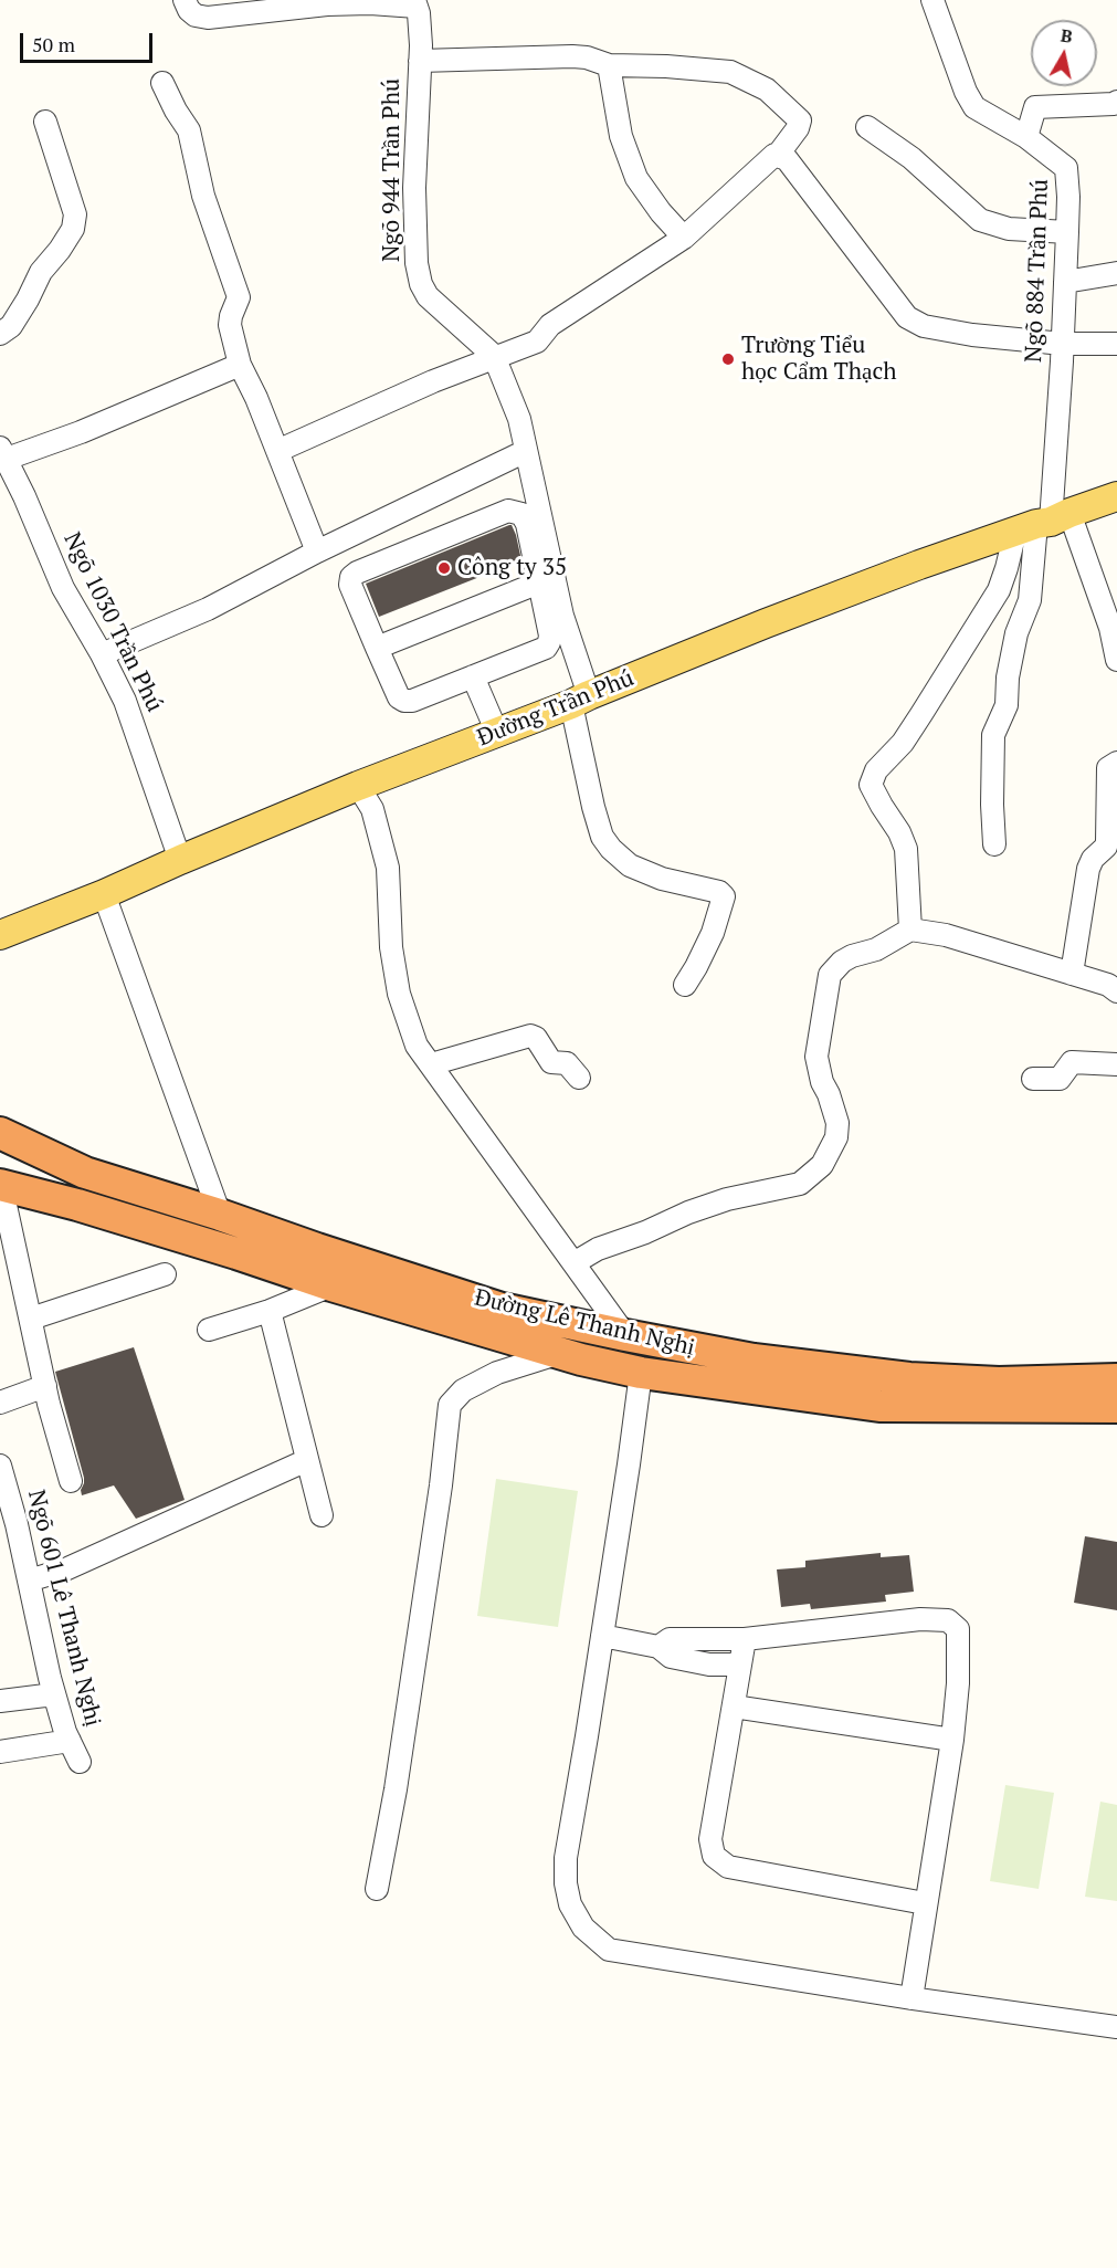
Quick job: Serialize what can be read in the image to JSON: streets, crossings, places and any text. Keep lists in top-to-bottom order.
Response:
{
  "streets": {
    "highway": ["Đường Lê Thanh Nghị"],
    "main road": ["Đường Trần Phú"],
    "street": [
      "Ngõ 944 Trần Phú",
      "Ngõ 884 Trần Phú",
      "Ngõ 1030 Trần Phú",
      "Ngõ 601 Lê Thanh Nghị"
    ]
  },
  "crossings": [
    ["Ngõ 944 Trần Phú", "Đường Trần Phú"],
    ["Ngõ 884 Trần Phú", "Đường Trần Phú"],
    ["Ngõ 1030 Trần Phú", "Đường Trần Phú"]
  ],
  "places": ["Trường Tiểu học Cẩm Thạch", "Công ty 35"],
  "scale_bar": "50 m",
  "north": "top"
}
